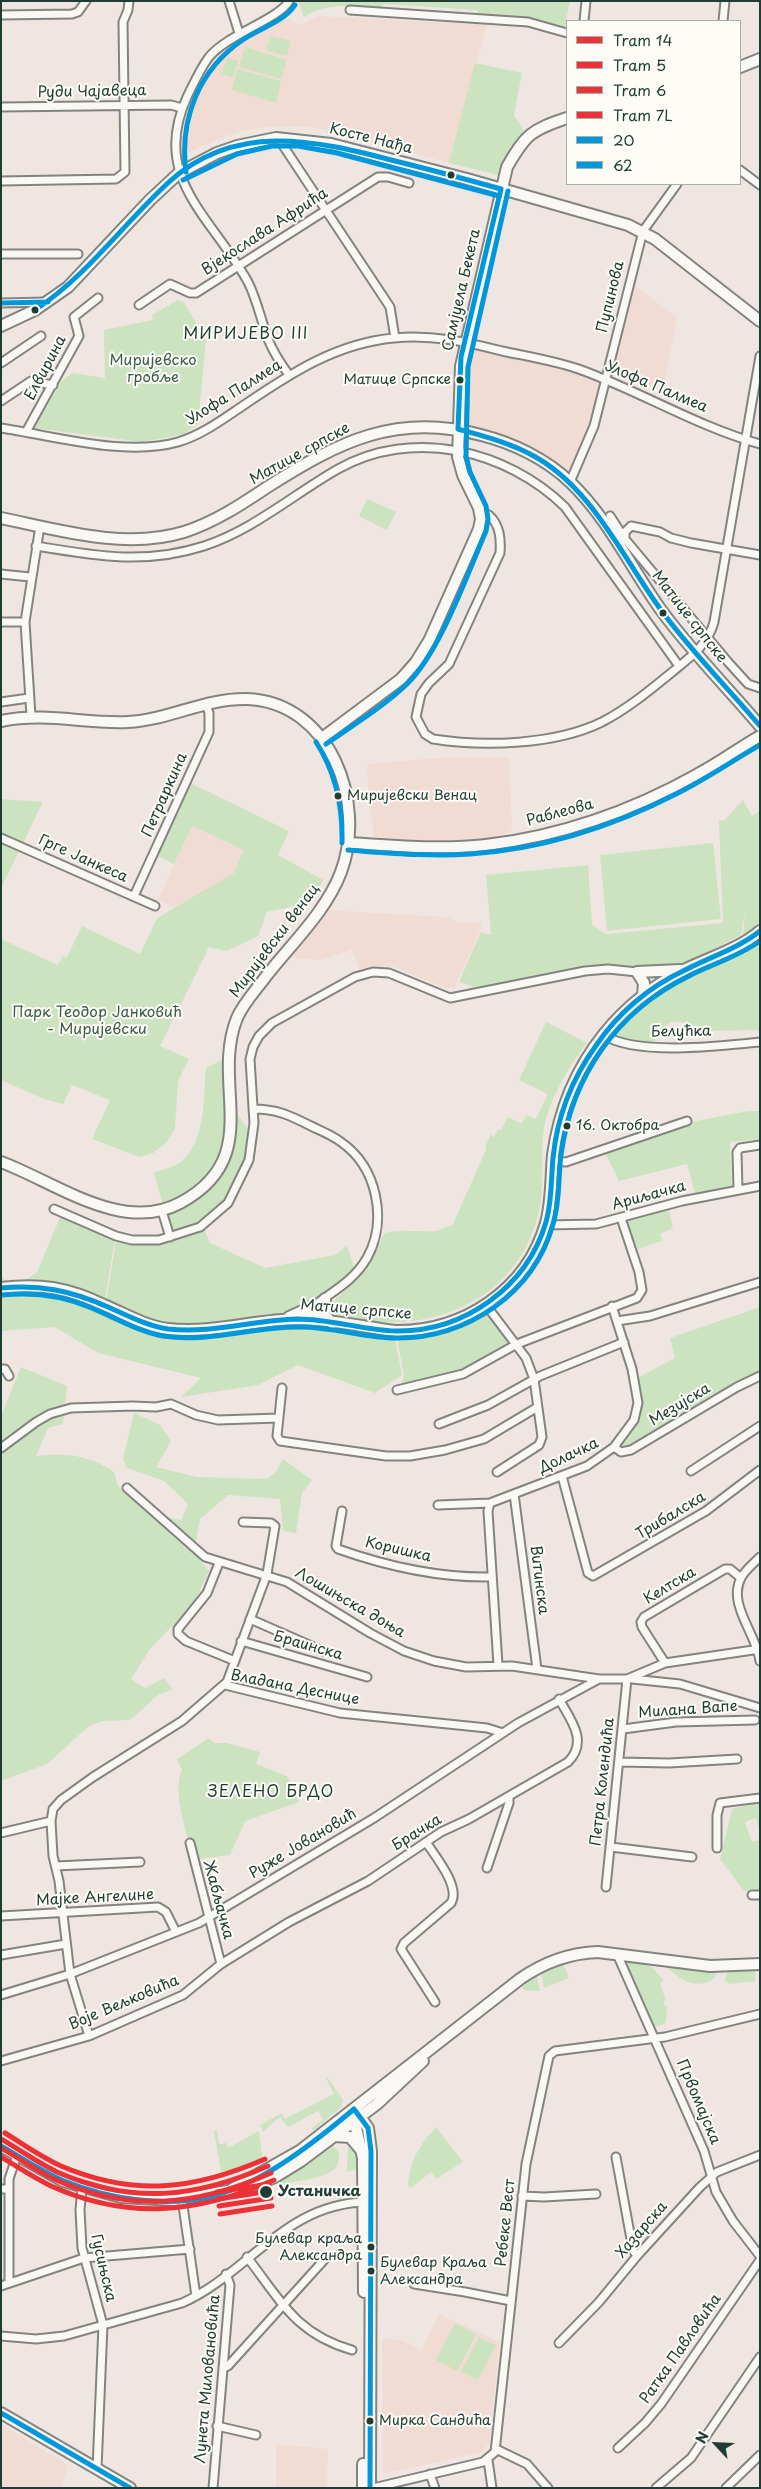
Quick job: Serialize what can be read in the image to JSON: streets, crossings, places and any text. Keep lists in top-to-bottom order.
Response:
{
  "streets": {
    "main road": [
      "Косте Нађа",
      "Самјуела Бекета",
      "Матице српске",
      "Раблеова",
      "Миријевски венац"
    ],
    "street": [
      "Руди Чајавеца",
      "Вјекослава Афрића",
      "Пупинова",
      "Елвирина",
      "Улофа Палмеа",
      "Петраркина",
      "Грге Јанкеса",
      "Белућка",
      "Ариљачка",
      "Мезијска",
      "Долачка",
      "Трибалска",
      "Коришка",
      "Витинска",
      "Келтска",
      "Лошињска доња",
      "Браинска",
      "Владана Деснице",
      "Милана Вапе",
      "Петра Колендића",
      "Брачка",
      "Руже Јовановић",
      "Мајке Ангелине",
      "Жабљачка",
      "Воје Вељковића",
      "Првомајска",
      "Ребеке Вест",
      "Хазарска",
      "Гусињска",
      "Ратка Павловића",
      "Лунета Миловановића"
    ]
  },
  "crossings": [
    ["Косте Нађа", "Самјуела Бекета"],
    ["Косте Нађа", "Пупинова"],
    ["Самјуела Бекета", "Улофа Палмеа"],
    ["Самјуела Бекета", "Матице српске"],
    ["Пупинова", "Улофа Палмеа"],
    ["Пупинова", "Матице српске"],
    ["Елвирина", "Улофа Палмеа"],
    ["Матице српске", "Белућка"],
    ["Матице српске", "Ариљачка"],
    ["Петраркина", "Грге Јанкеса"],
    ["Петраркина", "Миријевски венац"],
    ["Раблеова", "Миријевски венац"],
    ["Мезијска", "Долачка"],
    ["Долачка", "Трибалска"],
    ["Долачка", "Витинска"],
    ["Витинска", "Лошињска доња"],
    ["Владана Деснице", "Руже Јовановић"],
    ["Милана Вапе", "Петра Колендића"],
    ["Брачка", "Руже Јовановић"],
    ["Брачка", "Жабљачка"],
    ["Брачка", "Воје Вељковића"],
    ["Руже Јовановић", "Мајке Ангелине"],
    ["Руже Јовановић", "Жабљачка"],
    ["Жабљачка", "Воје Вељковића"],
    ["Првомајска", "Ребеке Вест"],
    ["Првомајска", "Хазарска"]
  ],
  "districts": ["МИРИЈЕВО III", "ЗЕЛЕНО БРДО"],
  "parks": ["Миријевско гробље", "Парк Теодор Јанковић - Миријевски"],
  "places": [
    "Матице Српске",
    "Миријевски Венац",
    "16. Октобра",
    "Устаничка",
    "Булевар краља Александра",
    "Булевар Краља Александра",
    "Мирка Сандића"
  ],
  "lines": [
    "transit line 62",
    "transit line 20",
    "tram line 6",
    "tram line 14",
    "tram line 5",
    "tram line 7L"
  ],
  "legend": [
    "Tram 14",
    "Tram 5",
    "Tram 6",
    "Tram 7L",
    "20",
    "62"
  ],
  "north": "top left"
}
